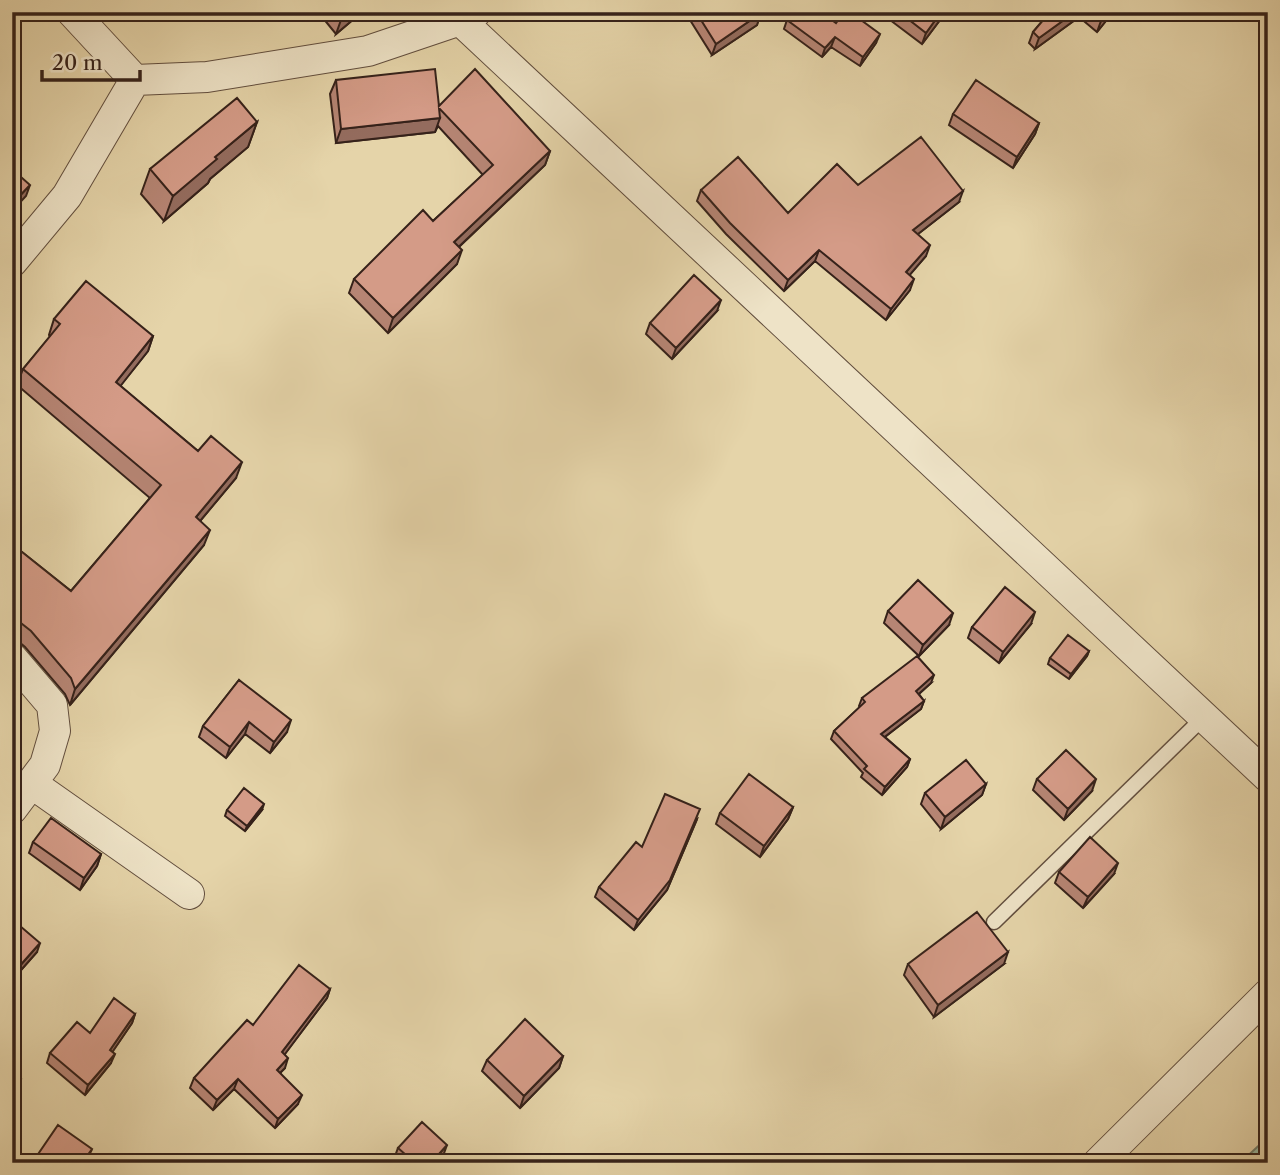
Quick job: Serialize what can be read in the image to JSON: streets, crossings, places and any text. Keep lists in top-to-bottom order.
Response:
{
  "scale_bar": "20 m"
}
